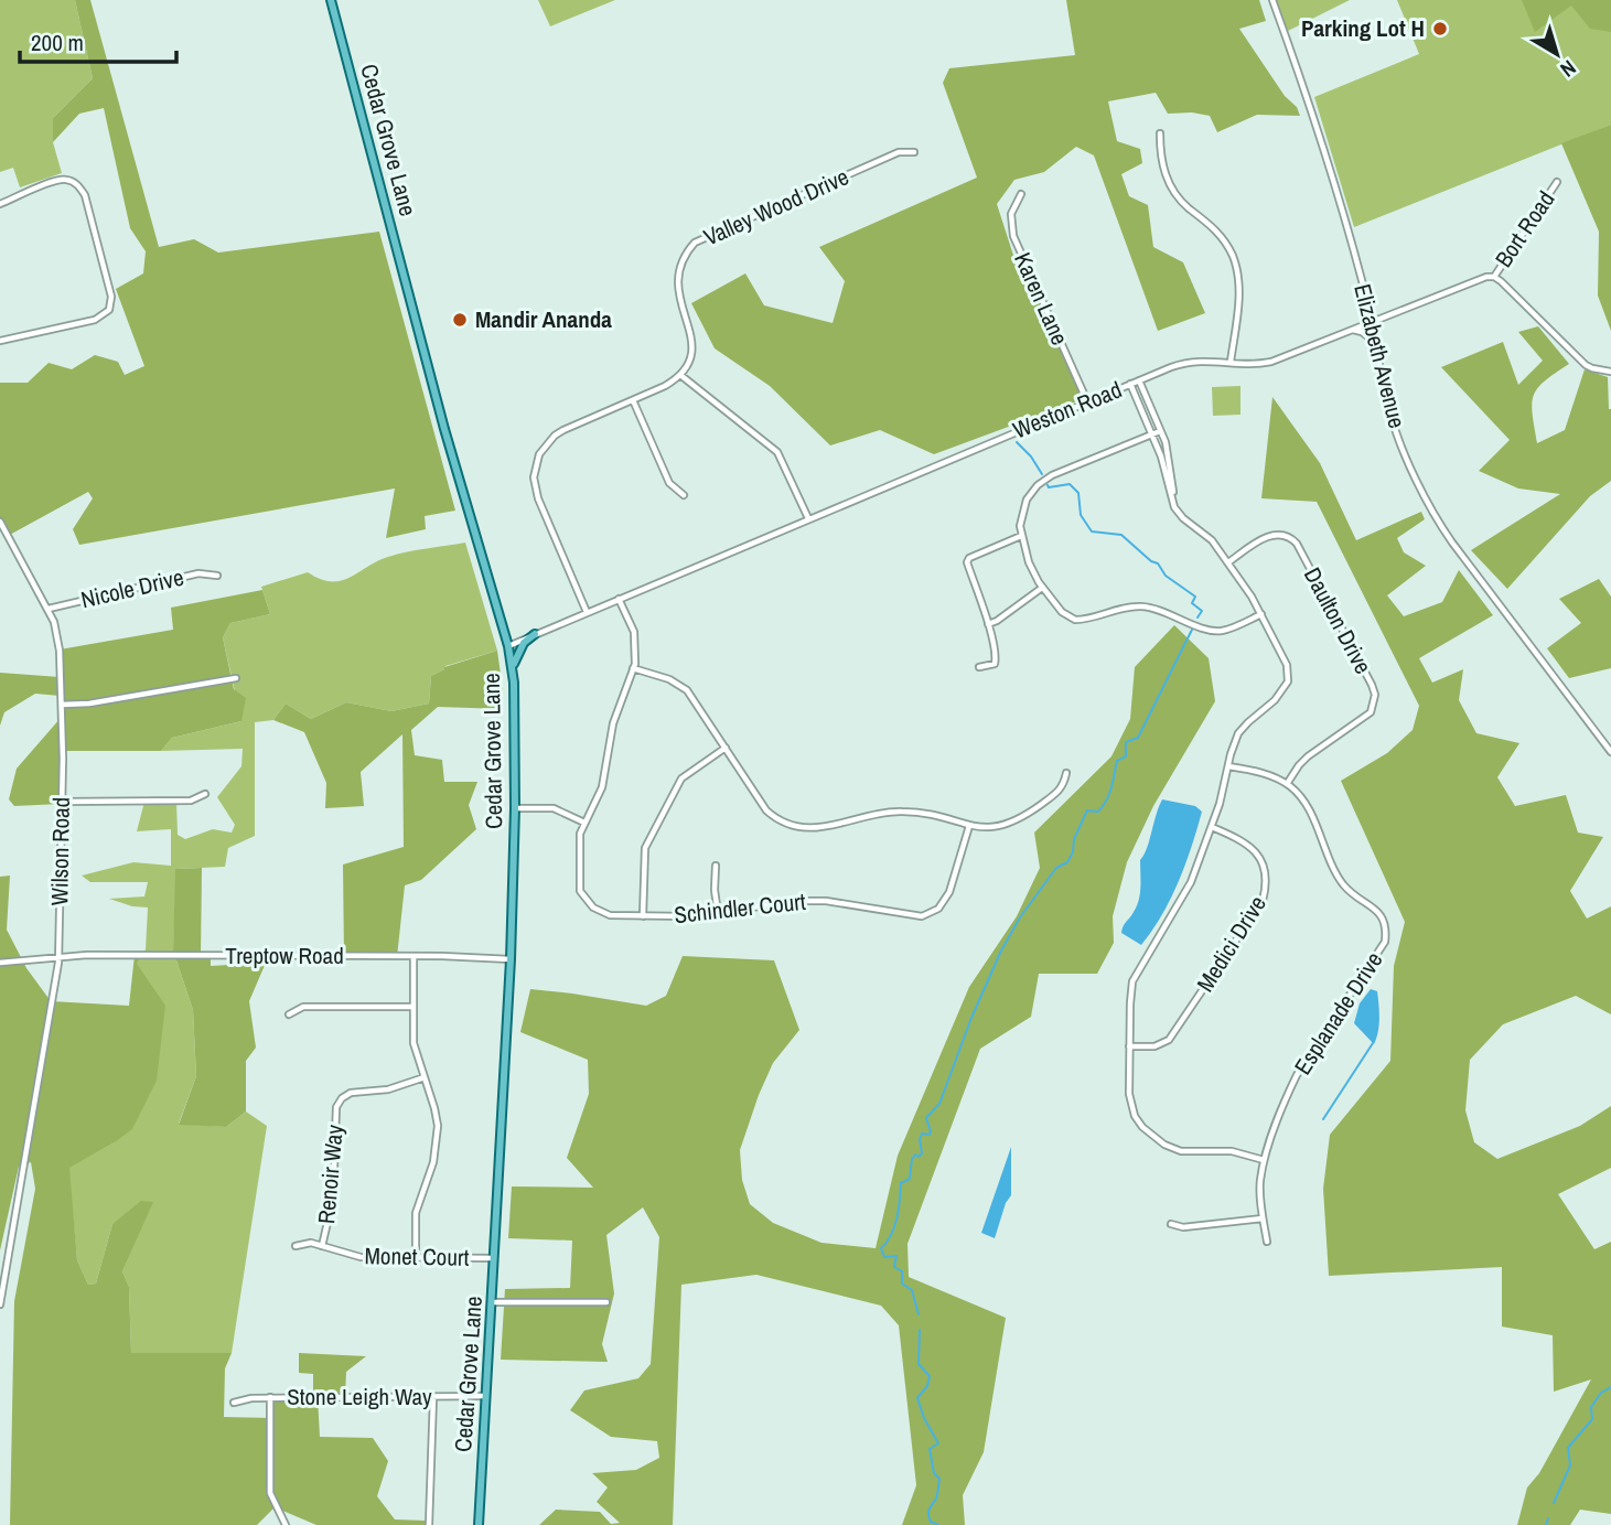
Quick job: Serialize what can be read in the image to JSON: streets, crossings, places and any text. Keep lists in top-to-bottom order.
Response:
{
  "streets": {
    "main road": ["Cedar Grove Lane"],
    "street": [
      "Valley Wood Drive",
      "Bort Road",
      "Karen Lane",
      "Elizabeth Avenue",
      "Weston Road",
      "Nicole Drive",
      "Daulton Drive",
      "Wilson Road",
      "Schindler Court",
      "Medici Drive",
      "Treptow Road",
      "Esplanade Drive",
      "Renoir Way",
      "Monet Court",
      "Stone Leigh Way"
    ]
  },
  "crossings": [
    ["Cedar Grove Lane", "Weston Road"],
    ["Cedar Grove Lane", "Treptow Road"],
    ["Cedar Grove Lane", "Monet Court"],
    ["Cedar Grove Lane", "Stone Leigh Way"],
    ["Bort Road", "Weston Road"],
    ["Karen Lane", "Weston Road"],
    ["Elizabeth Avenue", "Weston Road"],
    ["Weston Road", "Schindler Court"],
    ["Nicole Drive", "Wilson Road"],
    ["Daulton Drive", "Esplanade Drive"],
    ["Wilson Road", "Treptow Road"],
    ["Renoir Way", "Monet Court"]
  ],
  "places": ["Parking Lot H", "Mandir Ananda"],
  "scale_bar": "200 m",
  "north": "bottom right"
}
